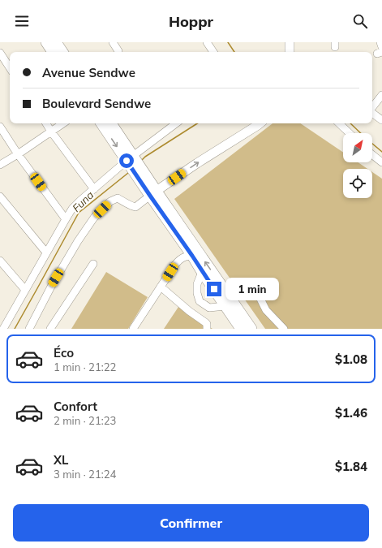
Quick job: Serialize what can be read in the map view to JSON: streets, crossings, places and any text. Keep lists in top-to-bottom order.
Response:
{
  "water": ["Funa"],
  "north": "top right",
  "page": {
    "header": "Hoppr",
    "banner": ["Avenue Sendwe", "Boulevard Sendwe"],
    "bubble": "1 min",
    "list": [
      {
        "name": "Éco",
        "note": "1 min · 21:22",
        "value": "$1.08"
      },
      {
        "name": "Confort",
        "note": "2 min · 21:23",
        "value": "$1.46"
      },
      {
        "name": "XL",
        "note": "3 min · 21:24",
        "value": "$1.84"
      }
    ],
    "buttons": "Confirmer"
  }
}
